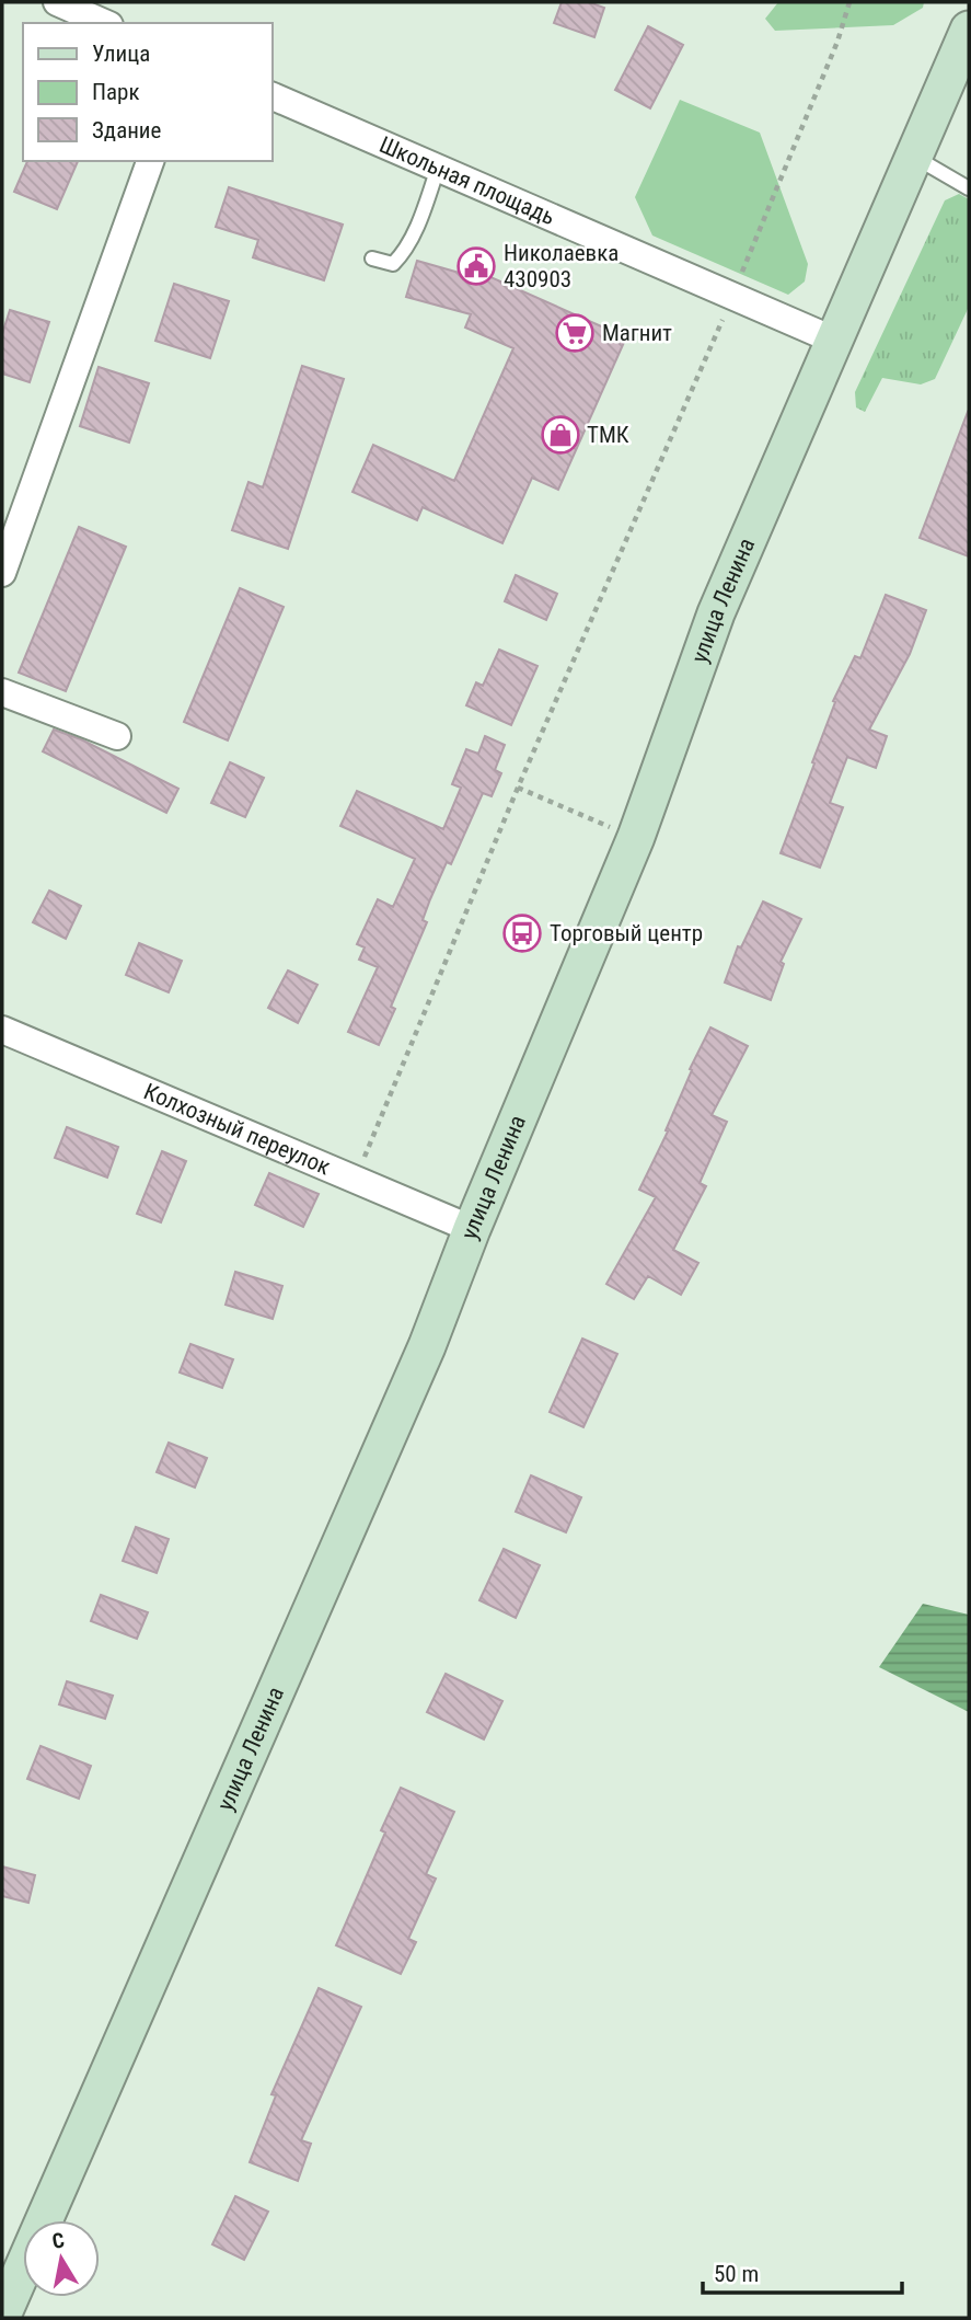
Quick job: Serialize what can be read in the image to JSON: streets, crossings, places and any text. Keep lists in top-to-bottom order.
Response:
{
  "streets": {
    "main road": ["улица Ленина"],
    "street": ["Школьная площадь", "Колхозный переулок"]
  },
  "crossings": [
    ["Школьная площадь", "улица Ленина"],
    ["улица Ленина", "Колхозный переулок"]
  ],
  "places": {
    "public building": ["Николаевка 430903"],
    "supermarket": ["Магнит"],
    "shop": ["ТМК"],
    "bus stop": ["Торговый центр"]
  },
  "legend": ["Улица", "Парк", "Здание"],
  "scale_bar": "50 m",
  "north": "top"
}
